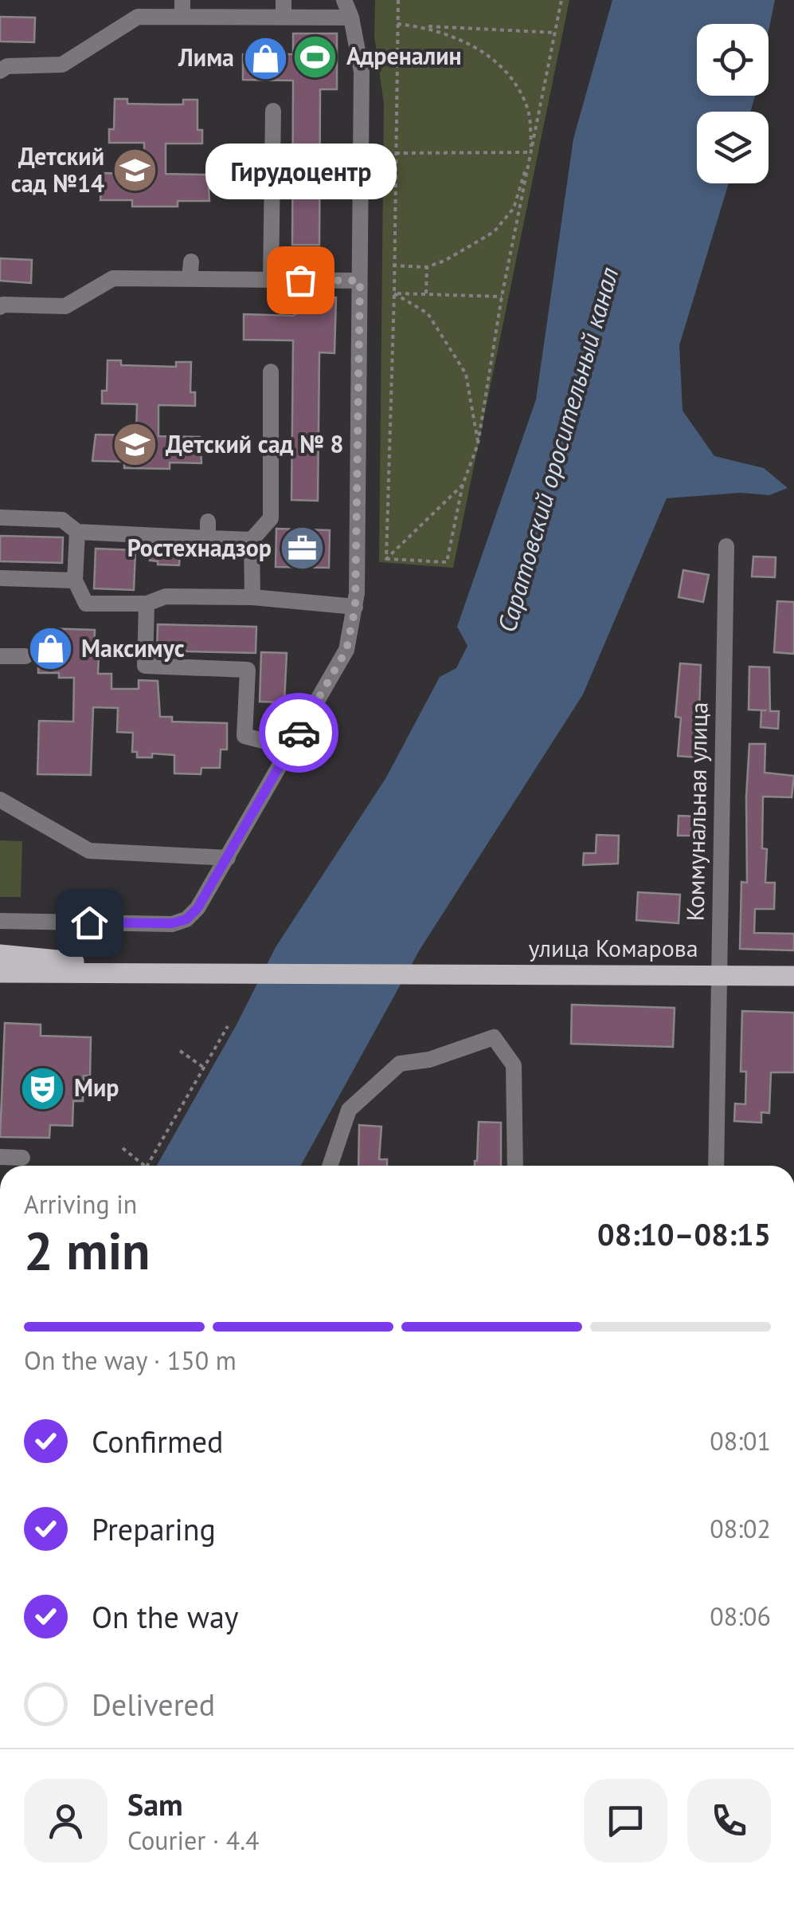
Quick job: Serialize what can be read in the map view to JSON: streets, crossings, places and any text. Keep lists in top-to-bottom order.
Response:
{
  "streets": {
    "main road": ["улица Комарова"],
    "street": ["Коммунальная улица"]
  },
  "crossings": [
    ["Коммунальная улица", "улица Комарова"]
  ],
  "water": ["Саратовский оросительный канал"],
  "places": {
    "sports": ["Адреналин"],
    "shop": ["Лима", "Максимус"],
    "school or university": ["Детский сад №14", "Детский сад № 8"],
    "other": ["Гирудоцентр"],
    "office": ["Ростехнадзор"],
    "theatre": ["Мир"]
  },
  "page": {
    "bubble": "Гирудоцентр",
    "heading": ["2 min", "Arriving in", "08:10–08:15"],
    "panel": ["Sam", "Courier · 4.4"],
    "bar": "On the way · 150 m",
    "list": [
      ["Confirmed", "08:01"],
      ["Preparing", "08:02"],
      ["On the way", "08:06"],
      "Delivered"
    ]
  }
}
